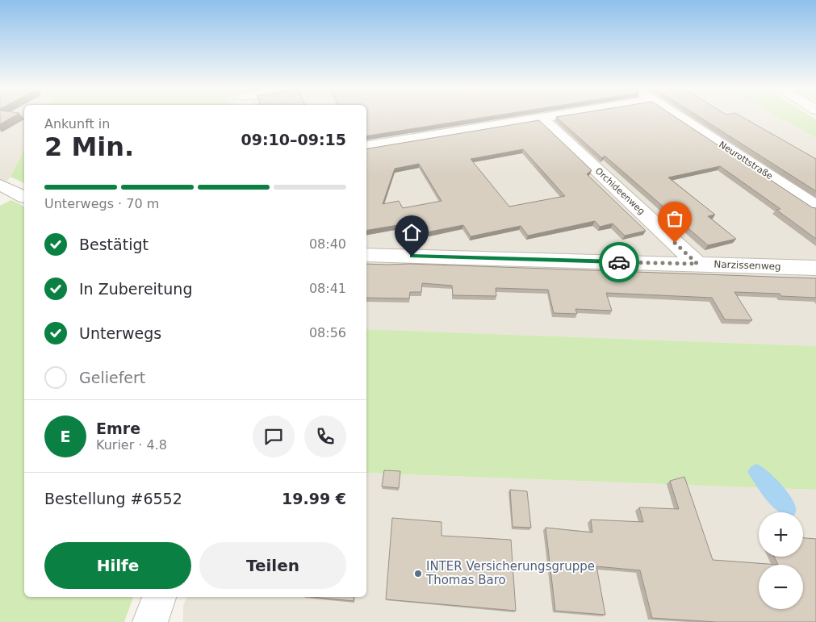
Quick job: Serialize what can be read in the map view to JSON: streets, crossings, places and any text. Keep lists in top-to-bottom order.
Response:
{
  "streets": {
    "street": ["Neurottstraße", "Orchideenweg", "Narzissenweg"]
  },
  "crossings": [
    ["Orchideenweg", "Narzissenweg"]
  ],
  "places": ["INTER Versicherungsgruppe Thomas Baro"],
  "page": {
    "heading": ["2 Min.", "Ankunft in", "09:10–09:15"],
    "panel": [
      "Emre",
      "Kurier · 4.8",
      "Bestellung #6552",
      "19.99 €"
    ],
    "bar": "Unterwegs · 70 m",
    "list": [
      ["Bestätigt", "08:40"],
      ["In Zubereitung", "08:41"],
      ["Unterwegs", "08:56"],
      "Geliefert"
    ],
    "round": "E",
    "map_buttons": ["+", "−"],
    "buttons": ["Hilfe", "Teilen"]
  }
}
